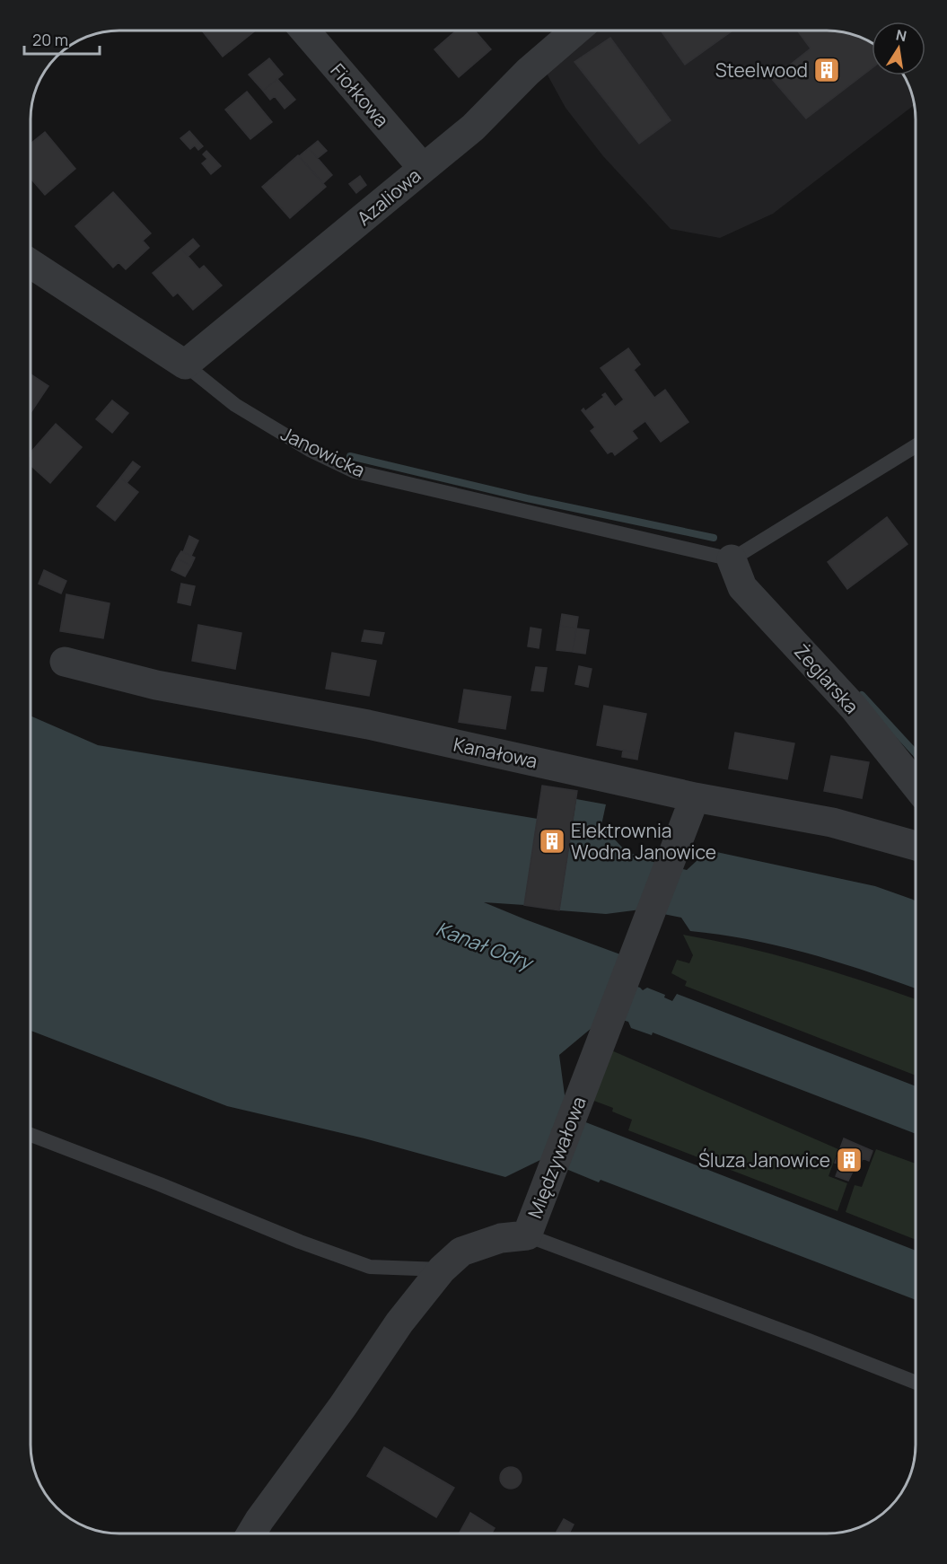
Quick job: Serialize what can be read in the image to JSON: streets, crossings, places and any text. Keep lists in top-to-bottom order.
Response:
{
  "streets": {
    "street": [
      "Fiołkowa",
      "Azaliowa",
      "Janowicka",
      "Żeglarska",
      "Kanałowa",
      "Międzywałowa"
    ]
  },
  "crossings": [
    ["Fiołkowa", "Azaliowa"],
    ["Azaliowa", "Janowicka"],
    ["Janowicka", "Żeglarska"],
    ["Kanałowa", "Międzywałowa"]
  ],
  "water": ["Kanał Odry"],
  "places": {
    "building": ["Steelwood", "Elektrownia Wodna Janowice", "Śluza Janowice"]
  },
  "scale_bar": "20 m",
  "north": "top"
}
